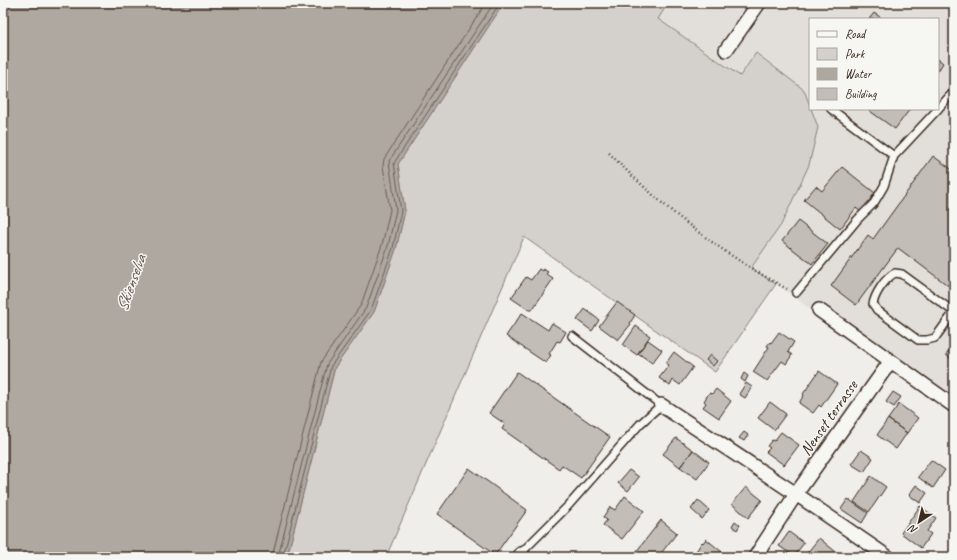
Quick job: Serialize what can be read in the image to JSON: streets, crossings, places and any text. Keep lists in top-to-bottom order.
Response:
{
  "streets": {
    "street": ["Nenset terrasse"]
  },
  "water": ["Skienselva"],
  "legend": [
    "Road",
    "Park",
    "Water",
    "Building"
  ],
  "north": "bottom left"
}
